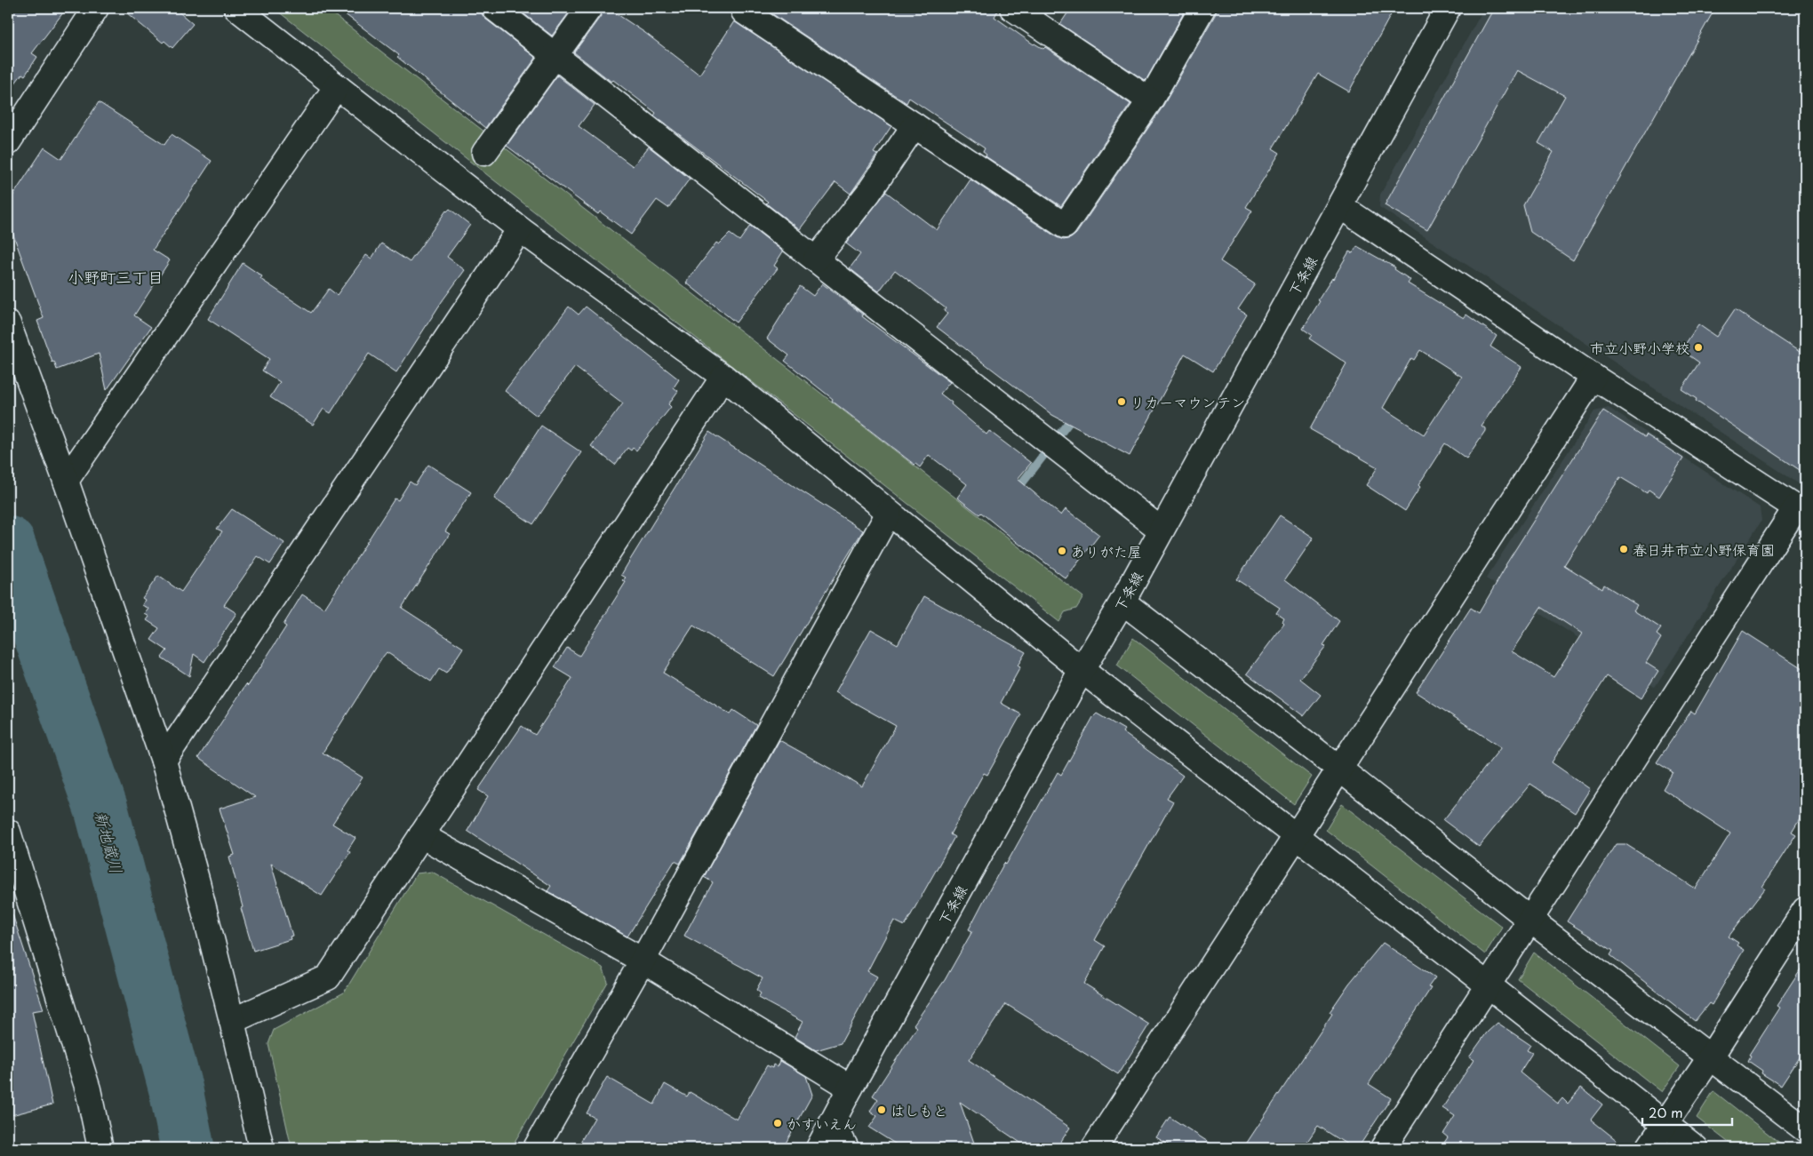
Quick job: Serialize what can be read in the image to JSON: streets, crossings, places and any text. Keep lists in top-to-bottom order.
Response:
{
  "streets": {
    "street": ["下条線"]
  },
  "districts": ["小野町三丁目"],
  "water": ["新地蔵川"],
  "places": [
    "市立小野小学校",
    "リカーマウンテン",
    "春日井市立小野保育園",
    "ありがた屋",
    "はしもと",
    "かすいえん"
  ],
  "scale_bar": "20 m"
}
